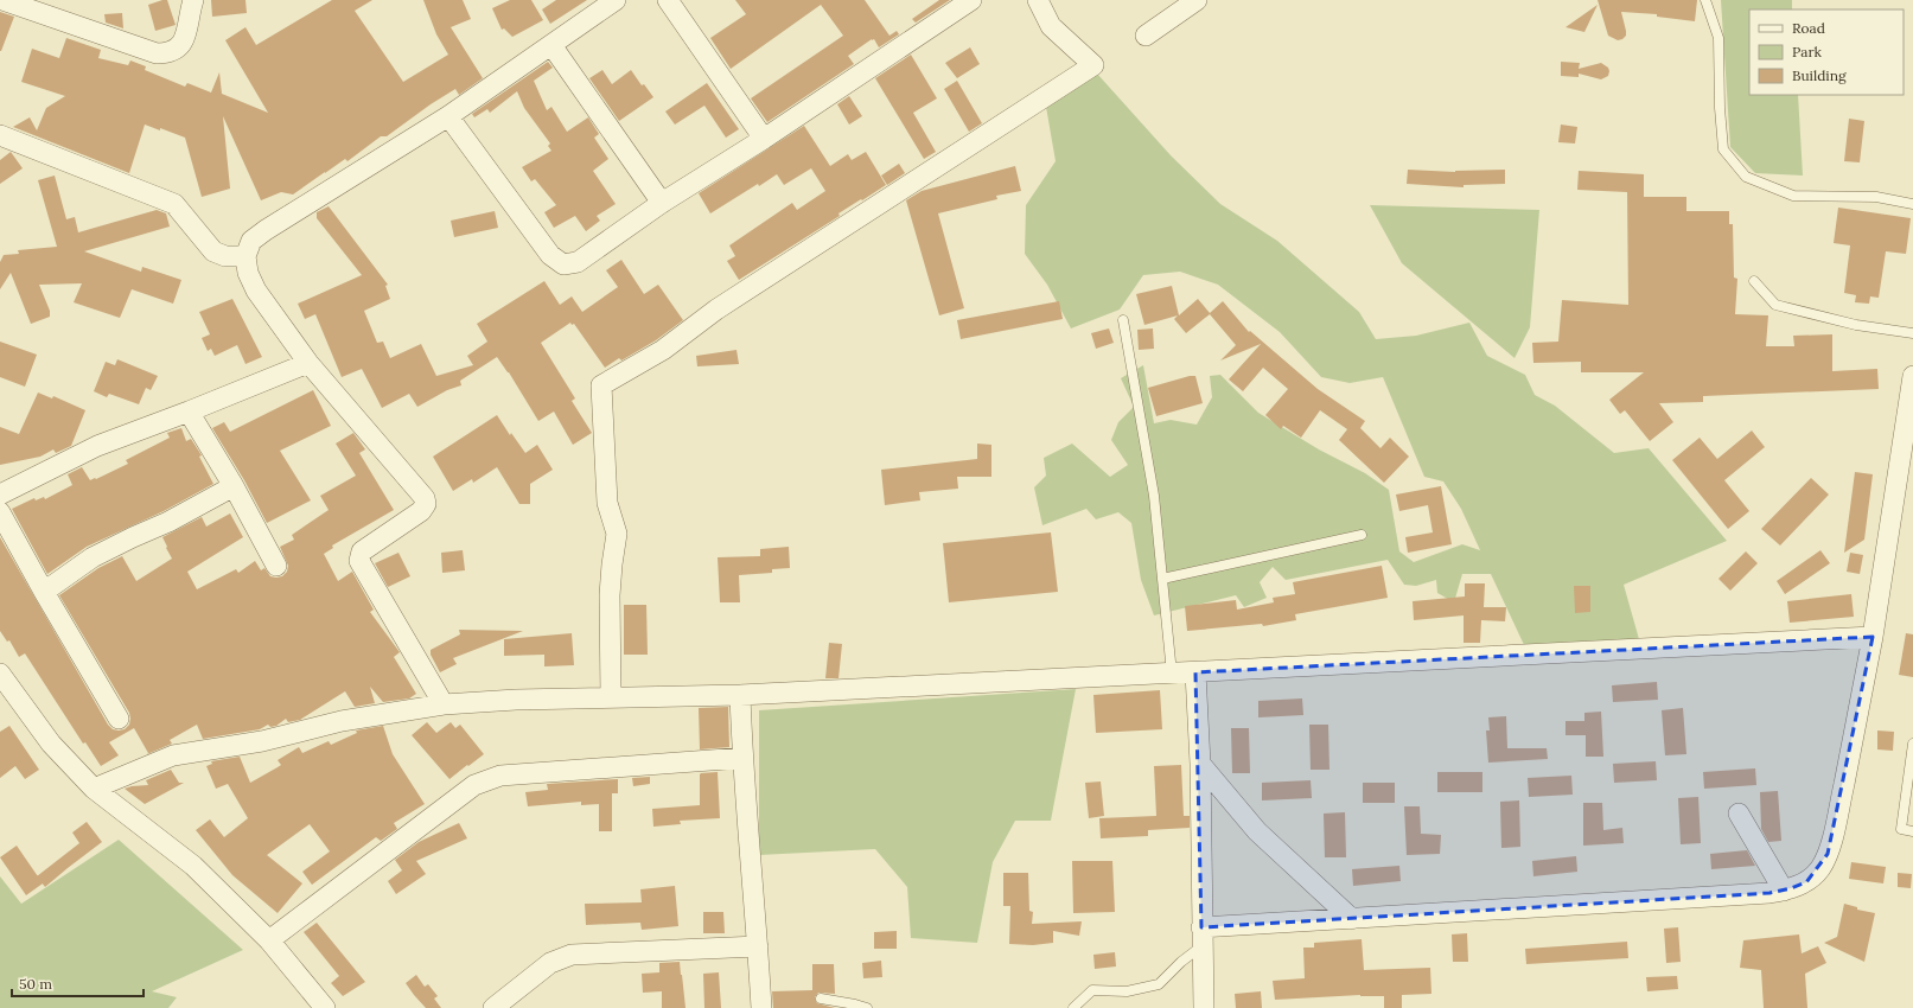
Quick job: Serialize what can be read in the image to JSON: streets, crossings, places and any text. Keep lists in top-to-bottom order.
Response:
{
  "legend": ["Road", "Park", "Building"],
  "scale_bar": "50 m"
}
